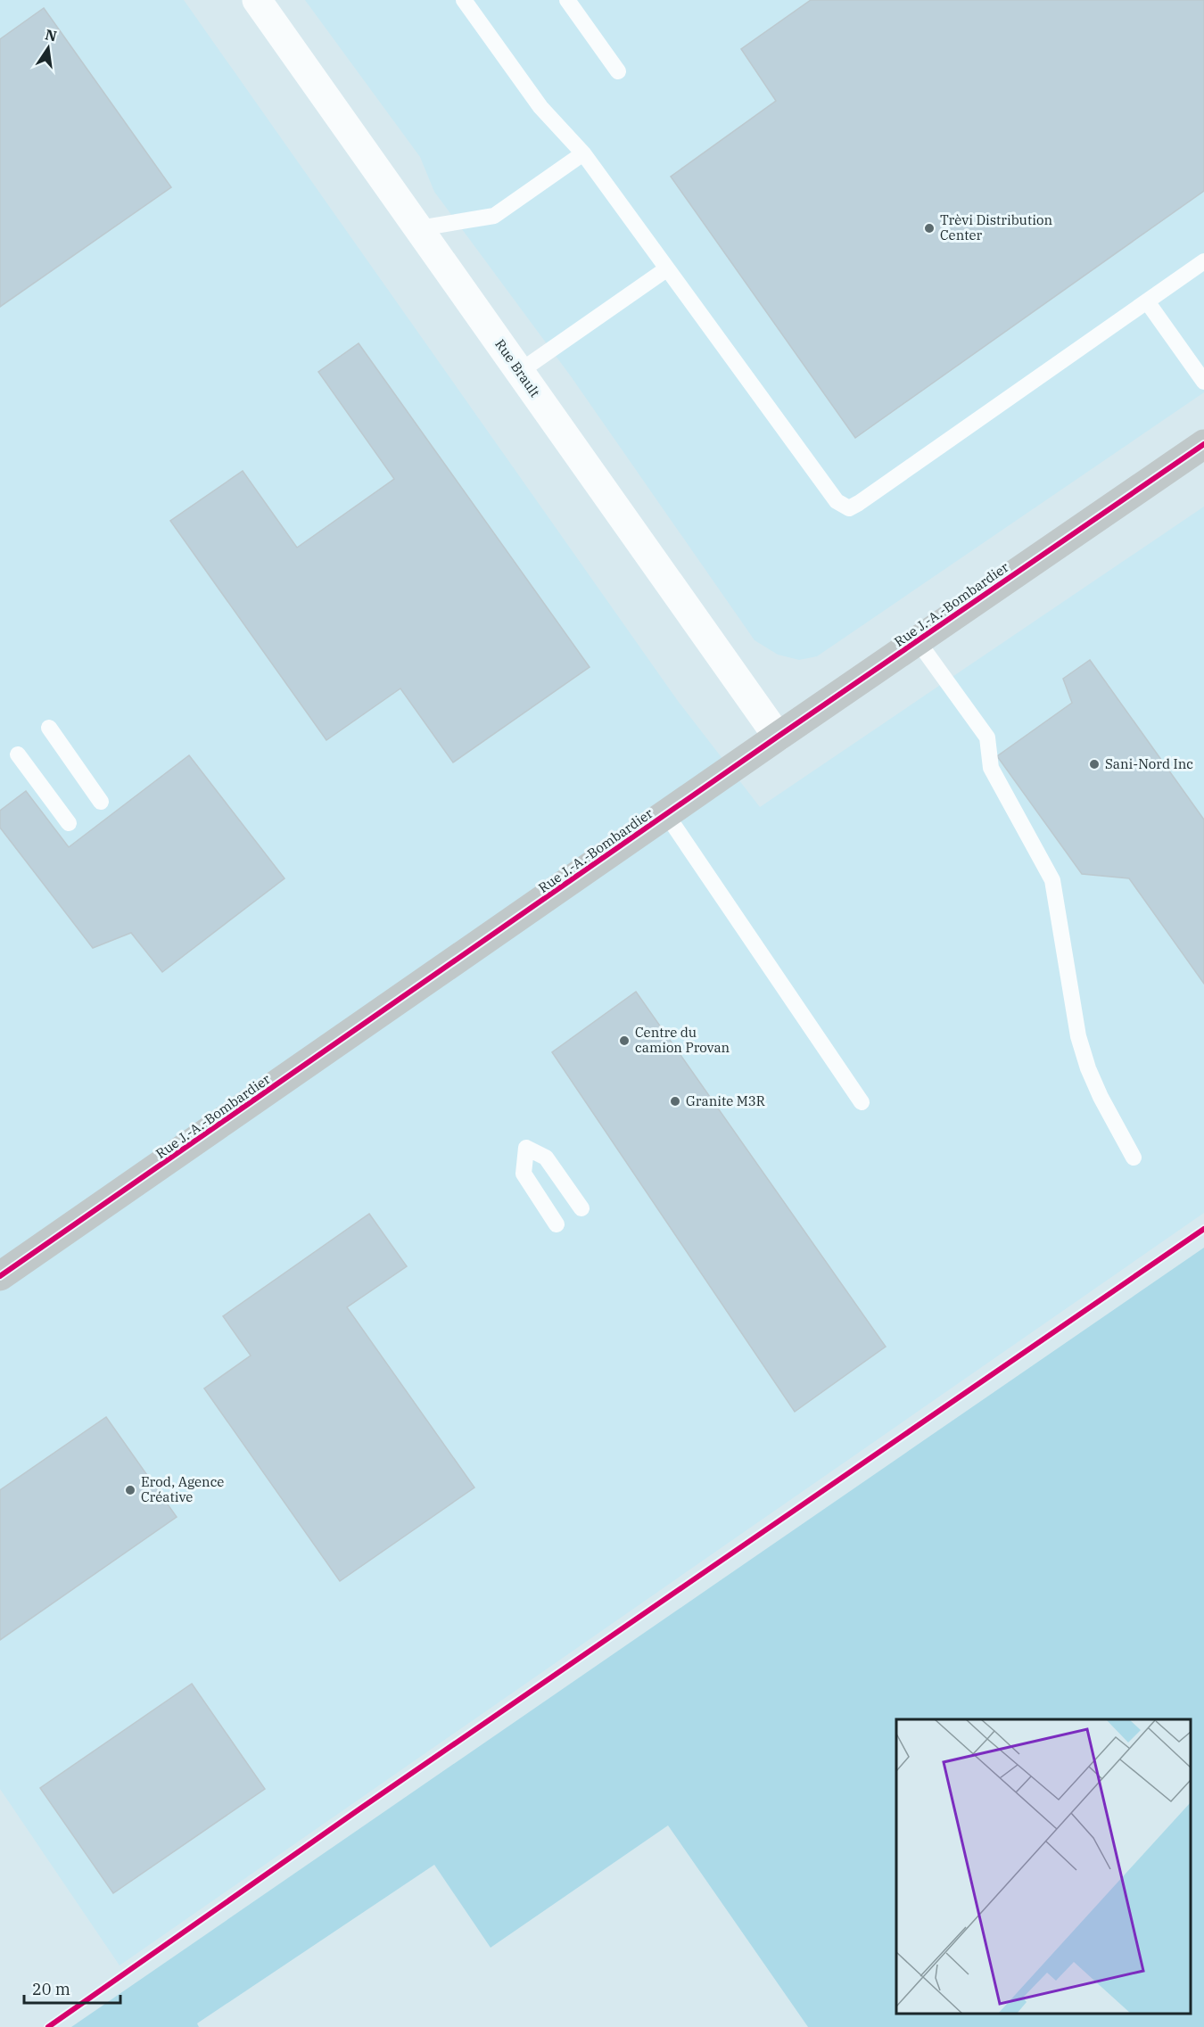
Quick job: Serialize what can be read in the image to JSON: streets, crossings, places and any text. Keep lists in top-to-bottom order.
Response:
{
  "streets": {
    "street": ["Rue Brault", "Rue J.-A.-Bombardier"]
  },
  "crossings": [
    ["Rue Brault", "Rue J.-A.-Bombardier"]
  ],
  "places": [
    "Trèvi Distribution Center",
    "Sani-Nord Inc",
    "Centre du camion Provan",
    "Granite M3R",
    "Erod, Agence Créative"
  ],
  "scale_bar": "20 m",
  "north": "top"
}
